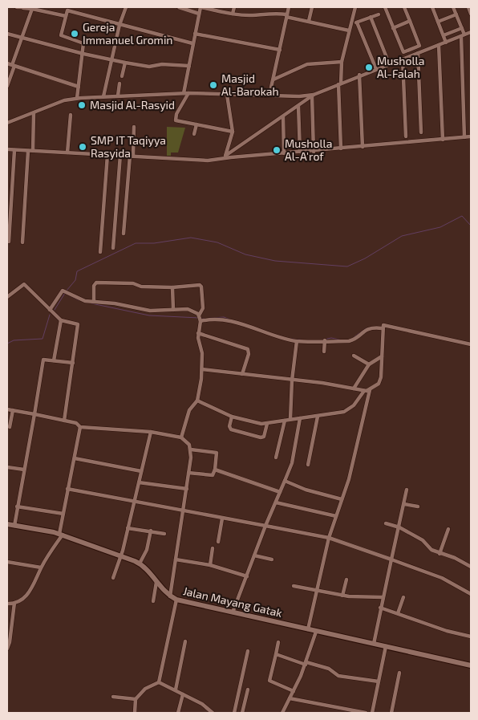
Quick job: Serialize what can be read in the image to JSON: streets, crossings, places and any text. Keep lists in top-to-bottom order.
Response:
{
  "streets": {
    "street": ["Jalan Mayang Gatak"]
  },
  "places": [
    "Gereja Immanuel Gromin",
    "Musholla Al-Falah",
    "Masjid Al-Barokah",
    "Masjid Al-Rasyid",
    "SMP IT Taqiyya Rasyida",
    "Musholla Al-A'rof"
  ]
}
